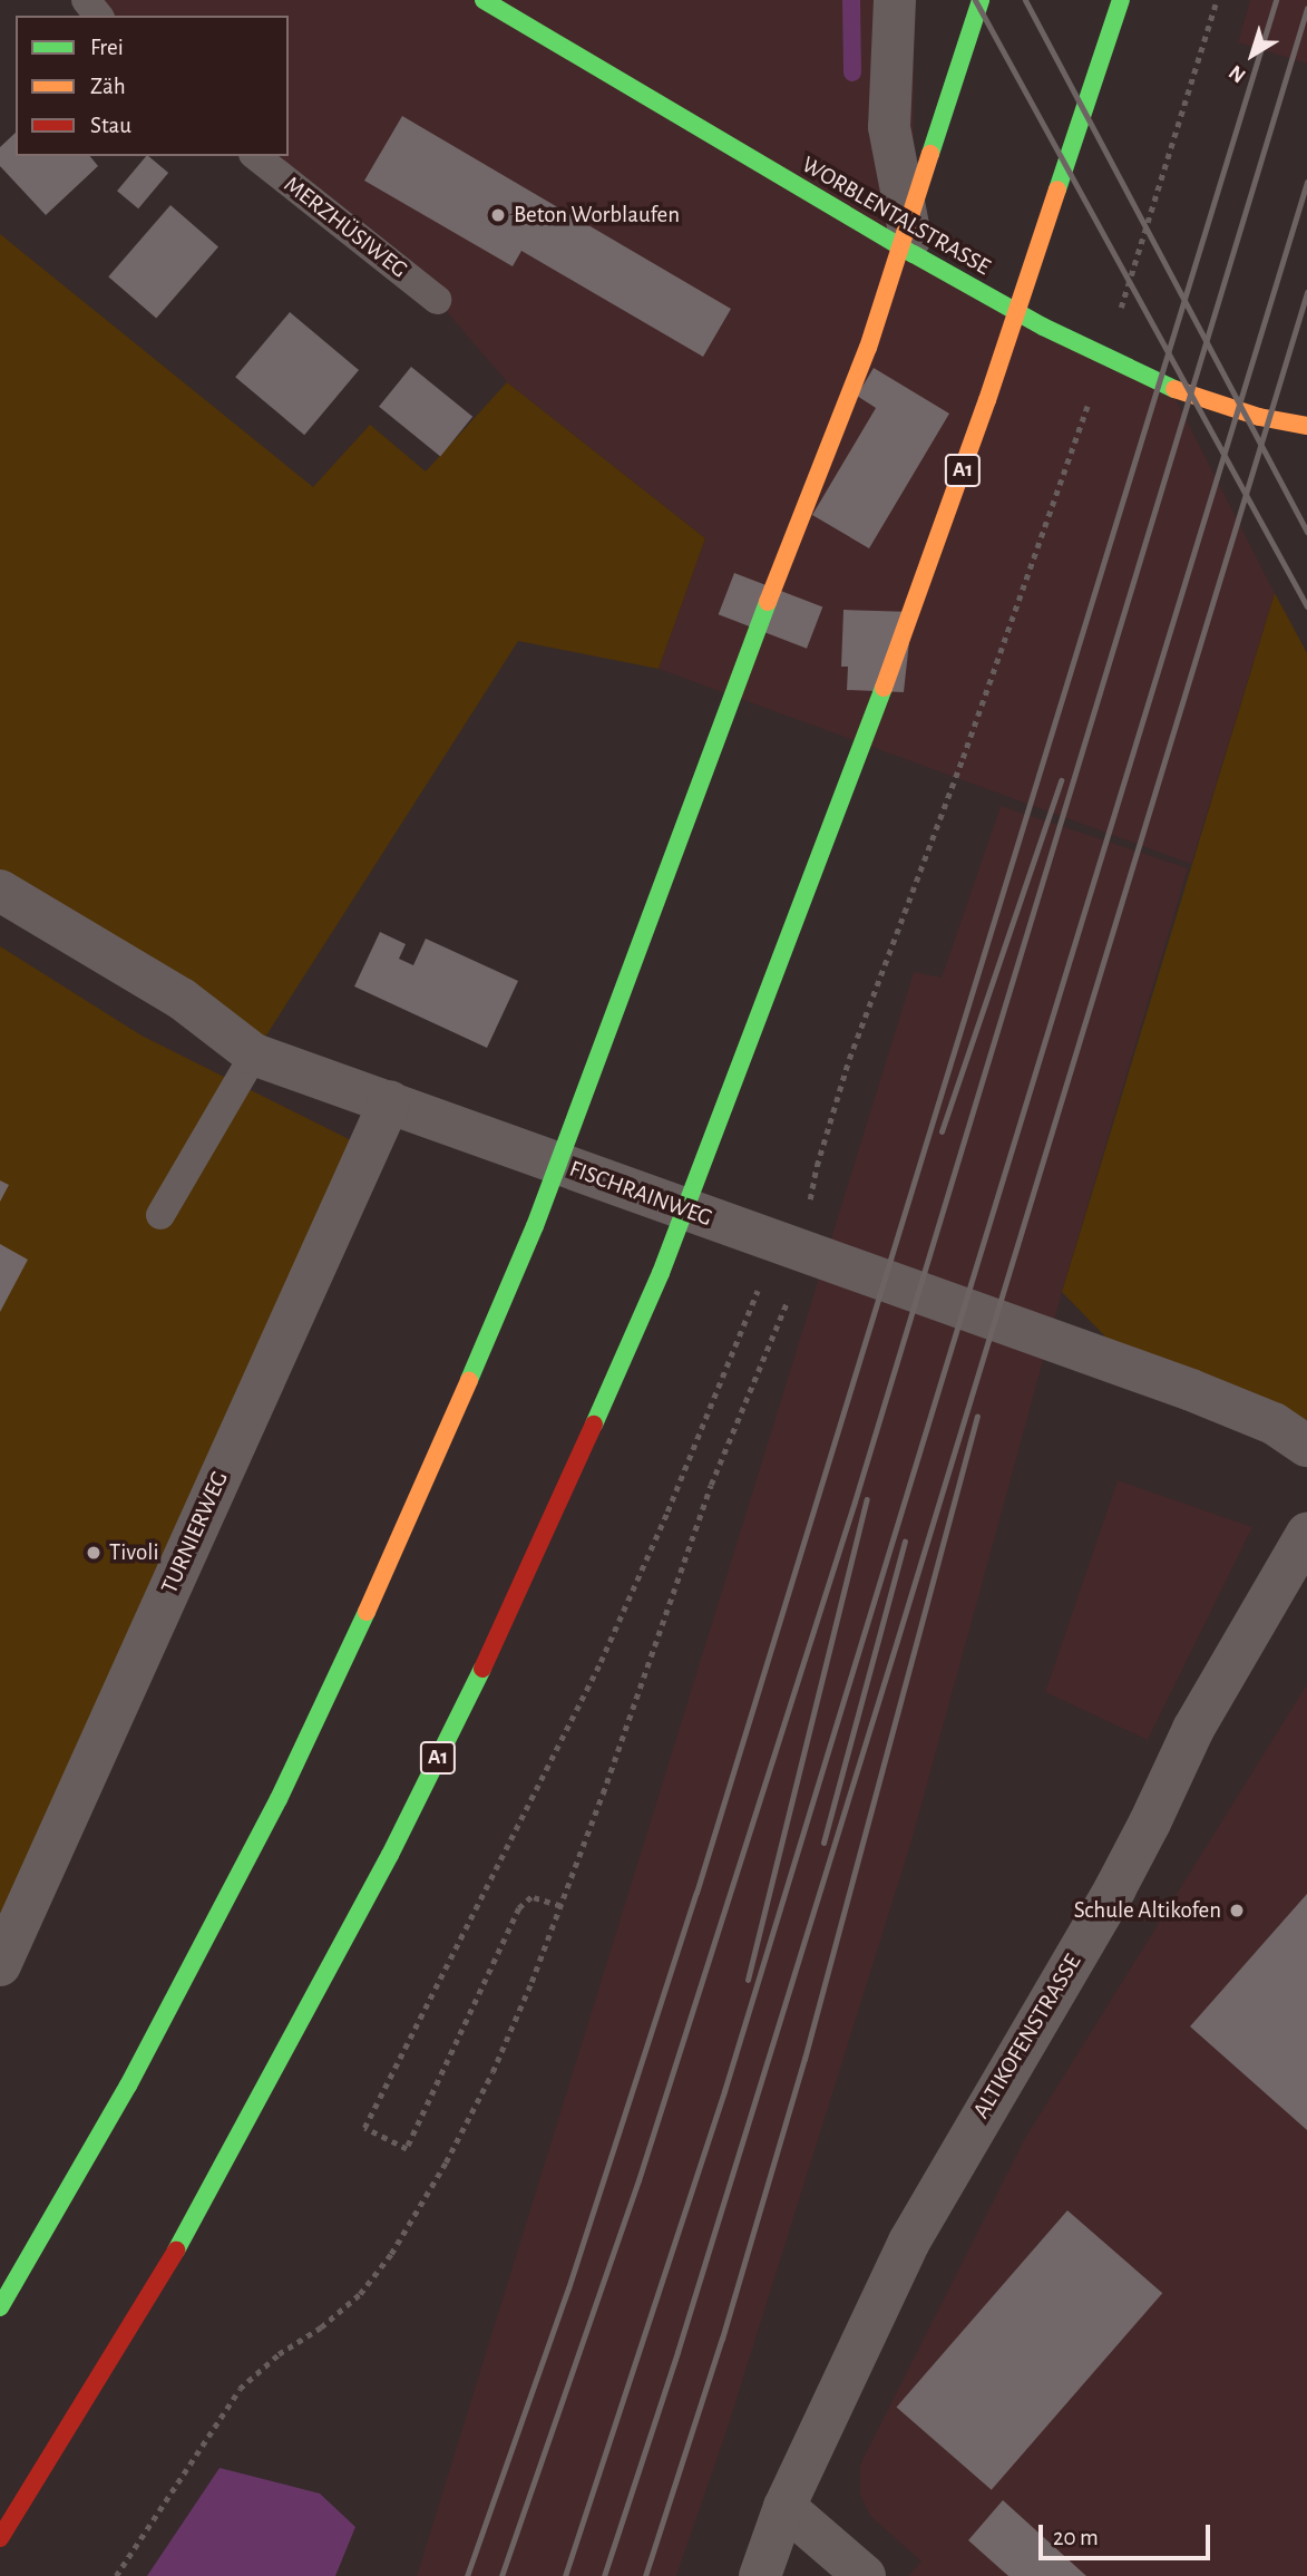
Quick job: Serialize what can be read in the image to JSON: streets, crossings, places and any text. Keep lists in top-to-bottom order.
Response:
{
  "streets": {
    "main road": ["WORBLENTALSTRASSE", "A1"],
    "street": ["FISCHRAINWEG", "TURNIERWEG", "ALTIKOFENSTRASSE"],
    "lane": ["MERZHÜSIWEG"]
  },
  "crossings": [
    ["FISCHRAINWEG", "TURNIERWEG"]
  ],
  "places": ["Beton Worblaufen", "Tivoli", "Schule Altikofen"],
  "legend": ["Frei", "Zäh", "Stau"],
  "scale_bar": "20 m",
  "north": "bottom left"
}
